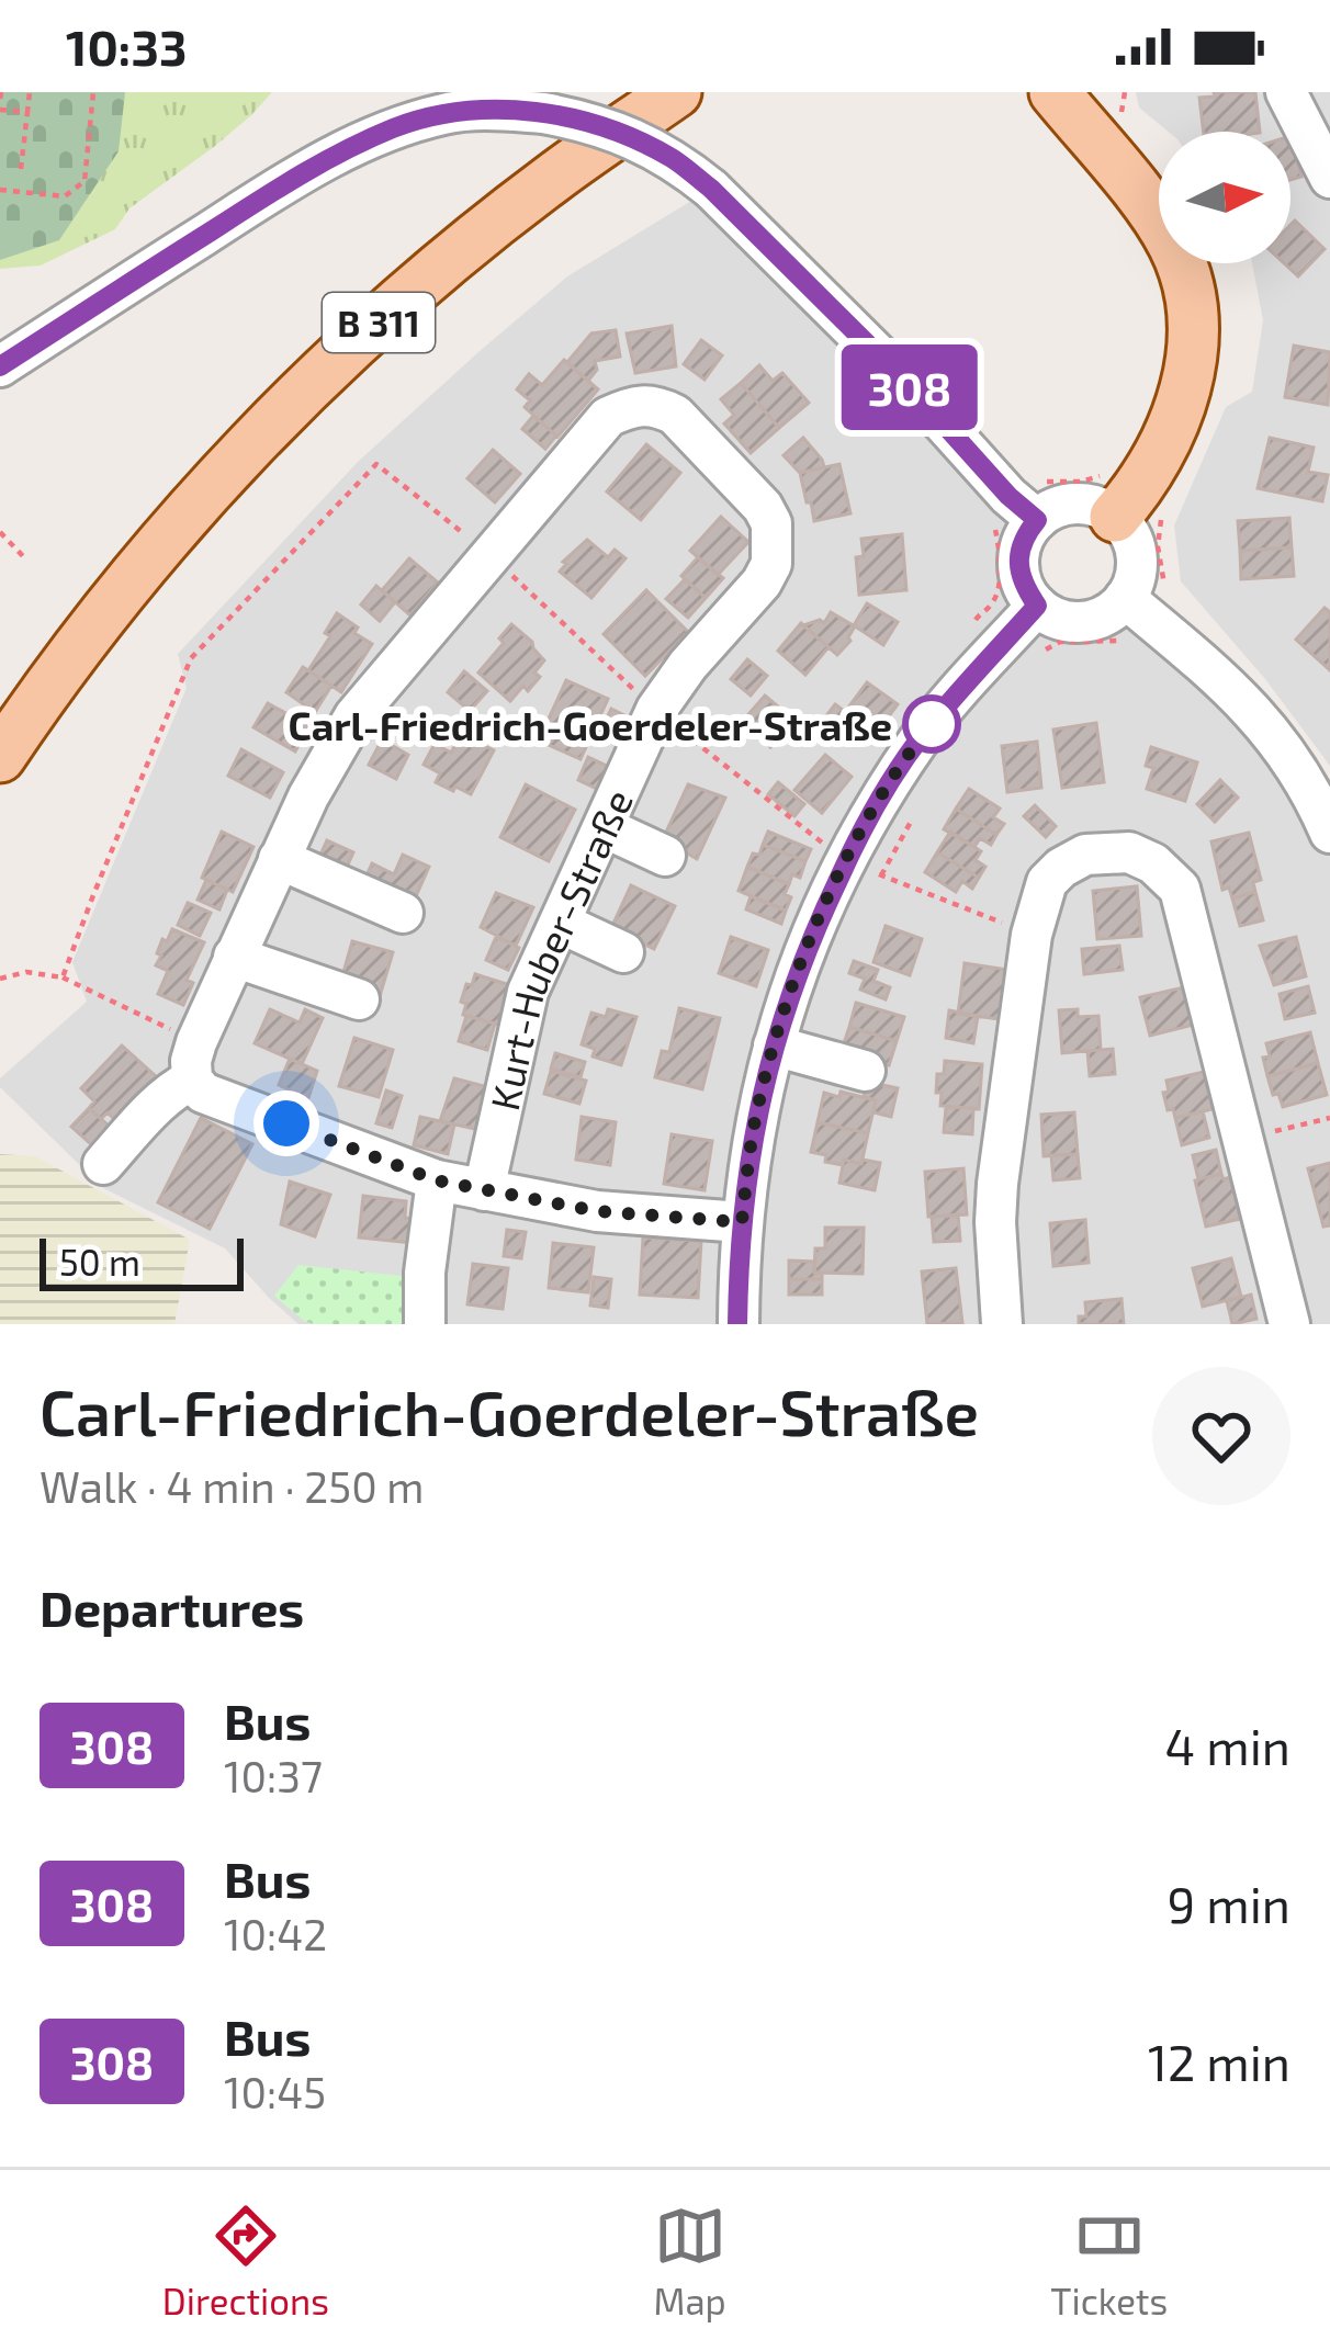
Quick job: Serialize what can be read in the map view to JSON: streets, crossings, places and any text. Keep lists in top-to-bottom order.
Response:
{
  "streets": {
    "main road": ["B 311"],
    "street": ["Kurt-Huber-Straße"]
  },
  "places": ["Carl-Friedrich-Goerdeler-Straße"],
  "lines": ["bus line 308"],
  "scale_bar": "50 m",
  "north": "right",
  "page": {
    "status": "10:33",
    "on_map": "308",
    "scale": "50 m",
    "heading": [
      ["Carl-Friedrich-Goerdeler-Straße", "Walk · 4 min · 250 m"],
      "Departures"
    ],
    "list": [
      {
        "mark": "308",
        "name": "Bus",
        "note": "10:37",
        "value": "4 min"
      },
      {
        "mark": "308",
        "name": "Bus",
        "note": "10:42",
        "value": "9 min"
      },
      {
        "mark": "308",
        "name": "Bus",
        "note": "10:45",
        "value": "12 min"
      }
    ],
    "tabs": ["Directions", "Map", "Tickets"]
  }
}
